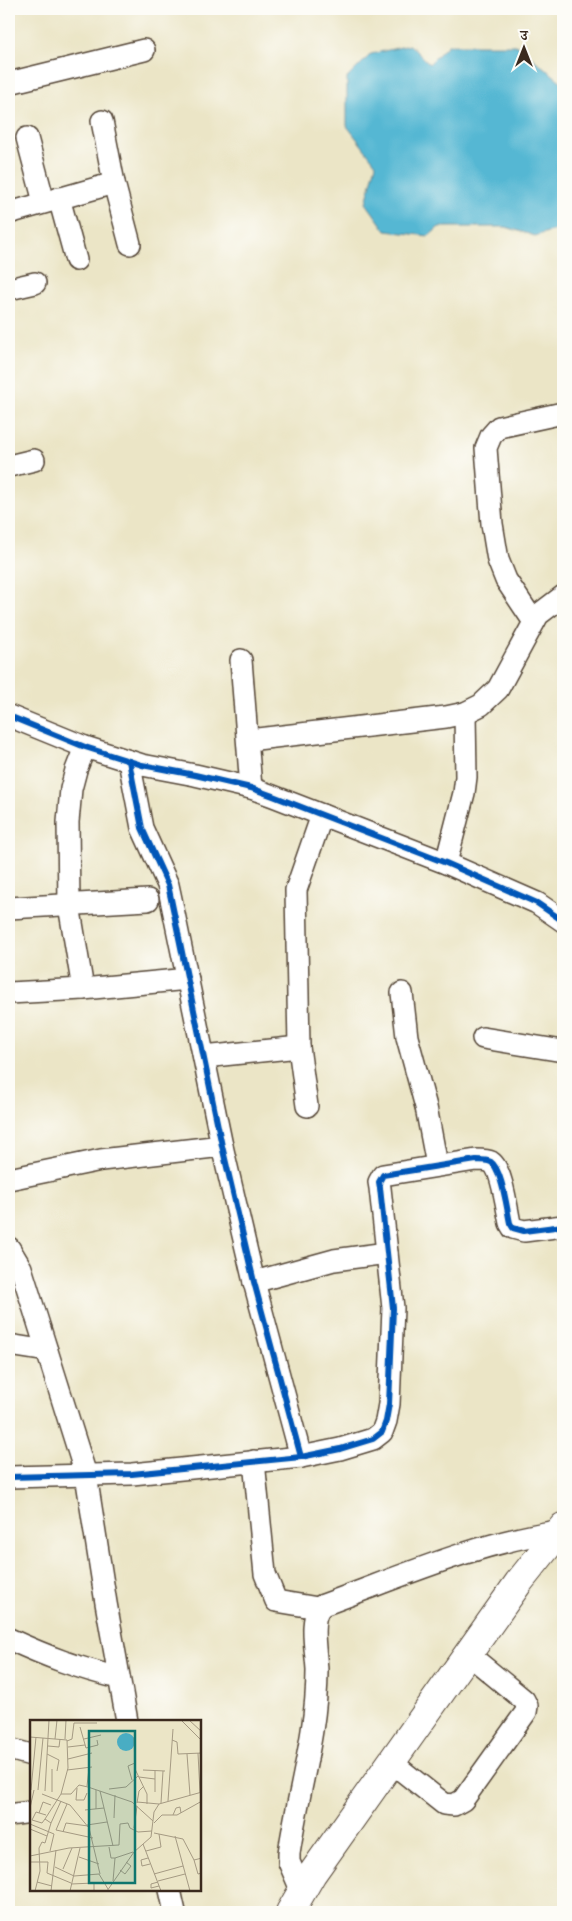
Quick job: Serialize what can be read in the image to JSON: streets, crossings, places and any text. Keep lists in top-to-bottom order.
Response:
{
  "north": "top"
}
